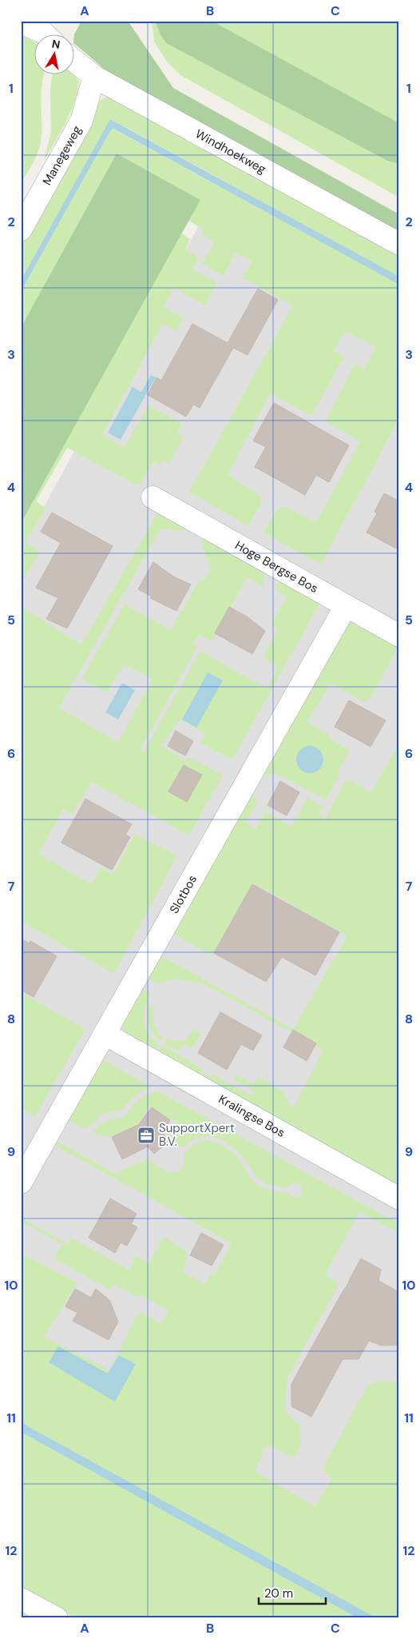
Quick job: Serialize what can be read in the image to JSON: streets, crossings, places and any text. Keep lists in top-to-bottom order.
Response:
{
  "streets": {
    "street": [
      "Windhoekweg",
      "Manegeweg",
      "Hoge Bergse Bos",
      "Slotbos",
      "Kralingse Bos"
    ]
  },
  "crossings": [
    ["Windhoekweg", "Manegeweg"],
    ["Hoge Bergse Bos", "Slotbos"],
    ["Slotbos", "Kralingse Bos"]
  ],
  "places": {
    "office": ["SupportXpert B.V."]
  },
  "scale_bar": "20 m",
  "north": "top",
  "grid": {
    "columns": ["A", "B", "C"],
    "rows": [
      "1",
      "2",
      "3",
      "4",
      "5",
      "6",
      "7",
      "8",
      "9",
      "10",
      "11",
      "12"
    ]
  }
}
